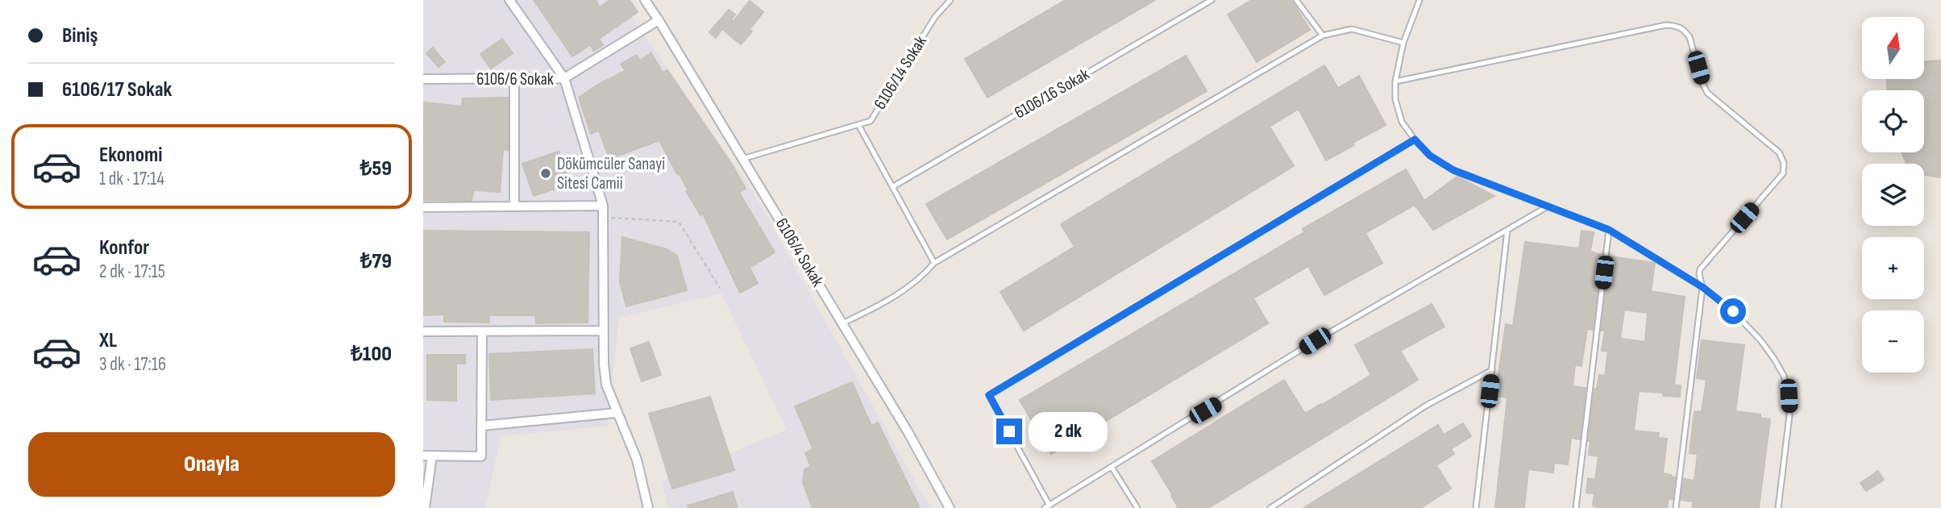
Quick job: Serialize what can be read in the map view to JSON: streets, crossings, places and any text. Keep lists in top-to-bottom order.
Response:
{
  "streets": {
    "street": ["6106/6 Sokak", "6106/4 Sokak"],
    "lane": ["6106/14 Sokak", "6106/16 Sokak"]
  },
  "crossings": [
    ["6106/14 Sokak", "6106/4 Sokak"],
    ["6106/6 Sokak", "6106/4 Sokak"]
  ],
  "places": ["Dökümcüler Sanayi Sitesi Camii"],
  "north": "top",
  "page": {
    "banner": ["Biniş", "6106/17 Sokak"],
    "map_buttons": ["+", "−"],
    "list": [
      {
        "name": "Ekonomi",
        "note": "1 dk · 17:14",
        "value": "₺59"
      },
      {
        "name": "Konfor",
        "note": "2 dk · 17:15",
        "value": "₺79"
      },
      {
        "name": "XL",
        "note": "3 dk · 17:16",
        "value": "₺100"
      }
    ],
    "bubble": "2 dk",
    "buttons": "Onayla"
  }
}
